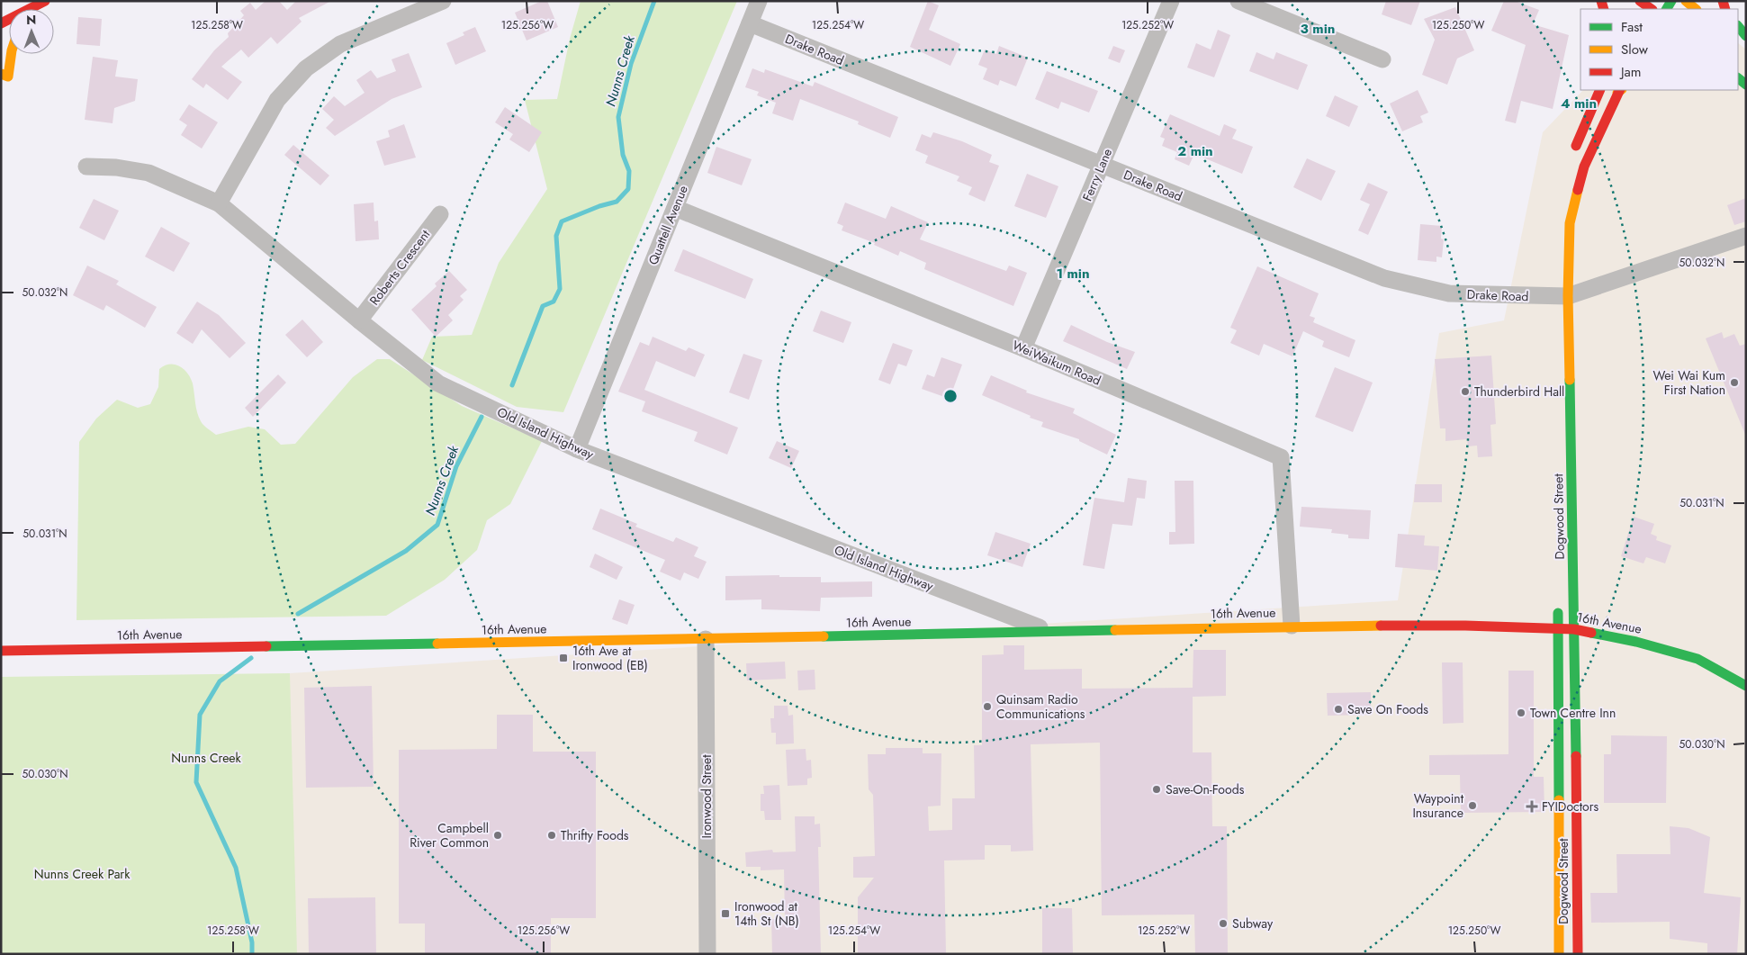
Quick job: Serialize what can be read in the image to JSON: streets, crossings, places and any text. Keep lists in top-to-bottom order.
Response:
{
  "streets": {
    "street": [
      "Drake Road",
      "Ferry Lane",
      "Quattell Avenue",
      "Roberts Crescent",
      "WeiWaikum Road",
      "Old Island Highway",
      "Dogwood Street",
      "16th Avenue",
      "Ironwood Street"
    ]
  },
  "crossings": [
    ["Drake Road", "Ferry Lane"],
    ["Drake Road", "Quattell Avenue"],
    ["Drake Road", "Dogwood Street"],
    ["Ferry Lane", "WeiWaikum Road"],
    ["Quattell Avenue", "WeiWaikum Road"],
    ["Quattell Avenue", "Old Island Highway"],
    ["Roberts Crescent", "Old Island Highway"],
    ["WeiWaikum Road", "16th Avenue"],
    ["Old Island Highway", "16th Avenue"],
    ["Dogwood Street", "16th Avenue"],
    ["16th Avenue", "Ironwood Street"]
  ],
  "water": ["Nunns Creek"],
  "parks": ["Nunns Creek", "Nunns Creek Park"],
  "places": {
    "other": [
      "Wei Wai Kum First Nation",
      "Thunderbird Hall",
      "Quinsam Radio Communications",
      "Save On Foods",
      "Town Centre Inn",
      "Save-On-Foods",
      "Waypoint Insurance",
      "Campbell River Common",
      "Thrifty Foods",
      "Subway"
    ],
    "transit": ["16th Ave at Ironwood (EB)", "Ironwood at 14th St (NB)"],
    "health": ["FYIDoctors"]
  },
  "legend": ["Fast", "Slow", "Jam"],
  "north": "top",
  "coordinates": [
    "125.258°W",
    "125.256°W",
    "125.254°W",
    "125.252°W",
    "125.250°W",
    "50.032°N",
    "50.031°N",
    "50.030°N"
  ],
  "rings": [
    "3 min",
    "4 min",
    "2 min",
    "1 min"
  ]
}
